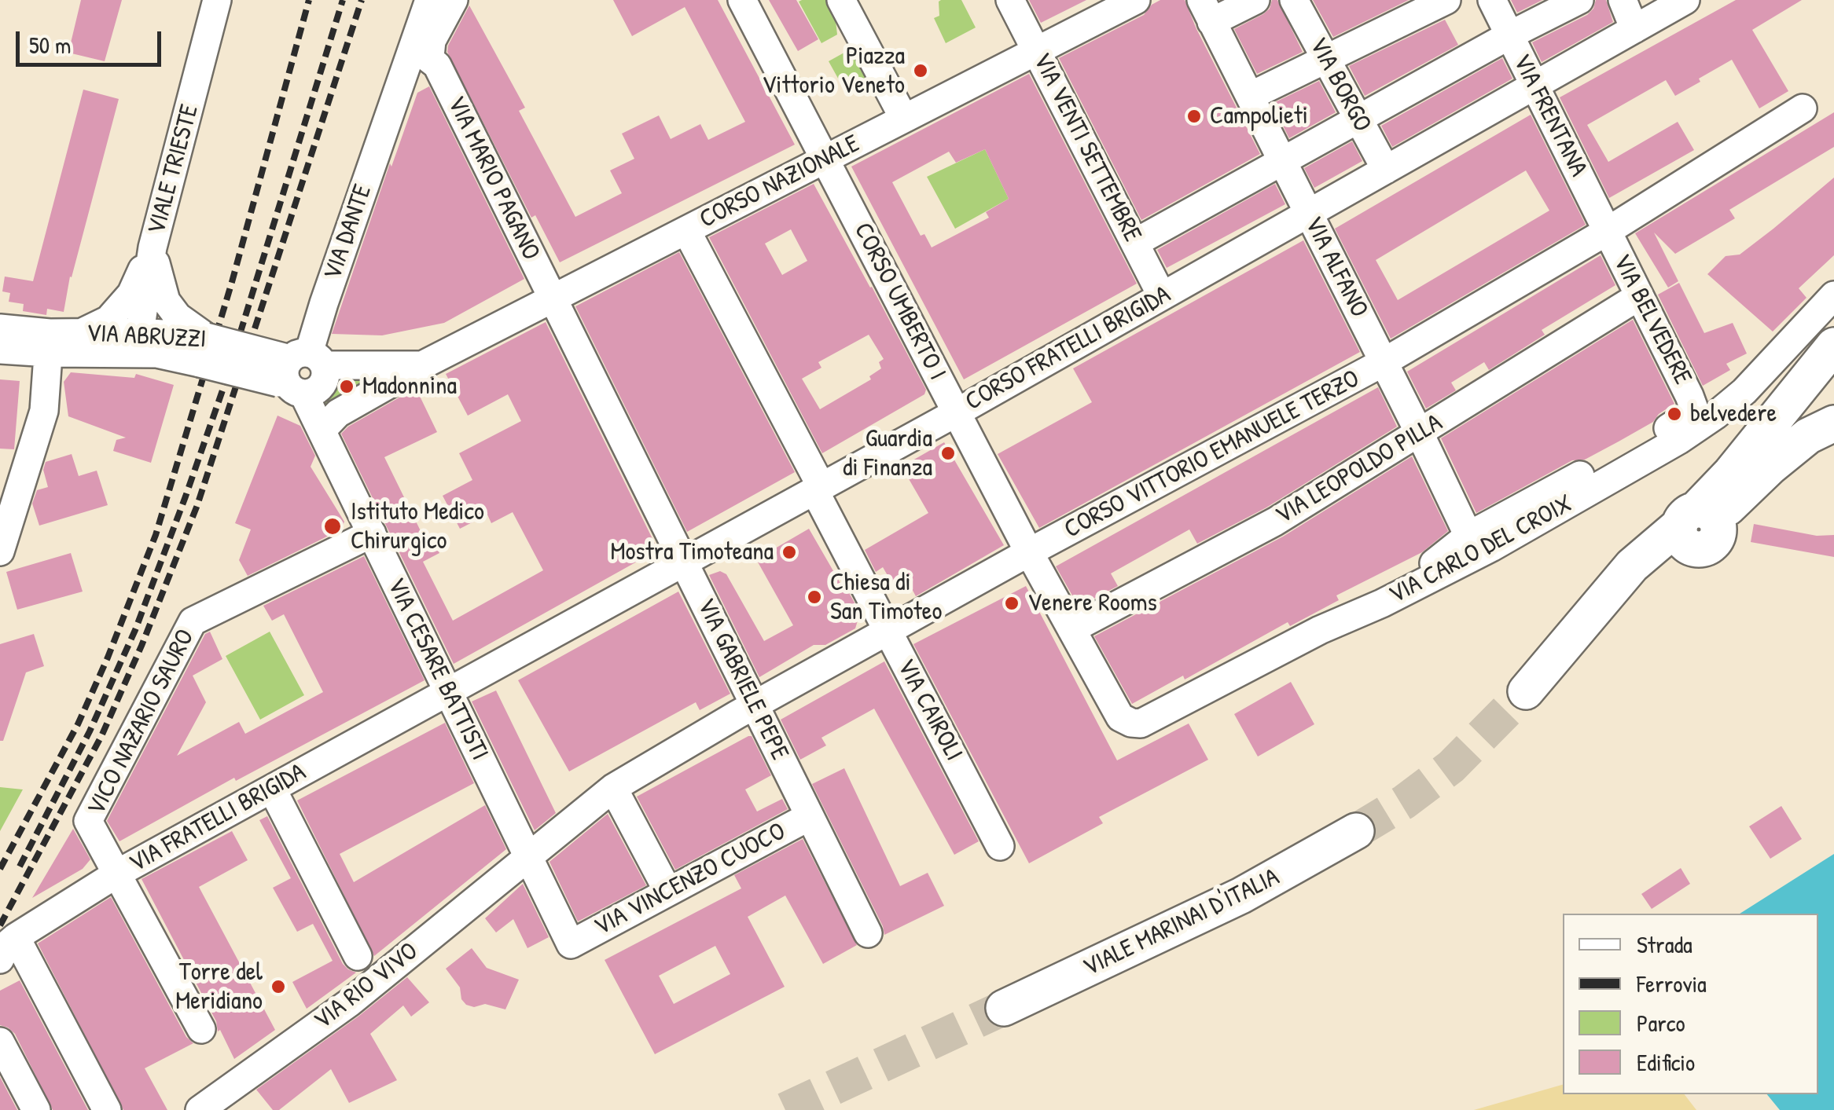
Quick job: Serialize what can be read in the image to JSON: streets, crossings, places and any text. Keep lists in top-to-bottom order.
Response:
{
  "streets": {
    "main road": ["VIALE MARINAI D'ITALIA"],
    "street": [
      "VIA BORGO",
      "VIA FRENTANA",
      "VIA VENTI SETTEMBRE",
      "VIALE TRIESTE",
      "VIA MARIO PAGANO",
      "CORSO NAZIONALE",
      "VIA DANTE",
      "VIA ALFANO",
      "CORSO UMBERTO I",
      "VIA BELVEDERE",
      "VIA ABRUZZI",
      "CORSO FRATELLI BRIGIDA",
      "CORSO VITTORIO EMANUELE TERZO",
      "VIA LEOPOLDO PILLA",
      "VIA CARLO DEL CROIX",
      "VIA CESARE BATTISTI",
      "VIA GABRIELE PEPE",
      "VIA CAIROLI",
      "VICO NAZARIO SAURO",
      "VIA FRATELLI BRIGIDA",
      "VIA VINCENZO CUOCO",
      "VIA RIO VIVO"
    ]
  },
  "crossings": [
    ["VIA BORGO", "CORSO FRATELLI BRIGIDA"],
    ["VIA FRENTANA", "VIA BELVEDERE"],
    ["VIA FRENTANA", "CORSO FRATELLI BRIGIDA"],
    ["VIA FRENTANA", "CORSO VITTORIO EMANUELE TERZO"],
    ["VIA VENTI SETTEMBRE", "CORSO NAZIONALE"],
    ["VIA VENTI SETTEMBRE", "CORSO FRATELLI BRIGIDA"],
    ["VIALE TRIESTE", "VIA ABRUZZI"],
    ["VIA MARIO PAGANO", "CORSO NAZIONALE"],
    ["VIA MARIO PAGANO", "VIA DANTE"],
    ["VIA MARIO PAGANO", "VIA GABRIELE PEPE"],
    ["CORSO NAZIONALE", "VIA DANTE"],
    ["CORSO NAZIONALE", "CORSO UMBERTO I"],
    ["CORSO NAZIONALE", "VIA ABRUZZI"],
    ["CORSO NAZIONALE", "VIA CESARE BATTISTI"],
    ["CORSO NAZIONALE", "VIA GABRIELE PEPE"],
    ["CORSO NAZIONALE", "VIA CAIROLI"],
    ["VIA DANTE", "VIA ABRUZZI"],
    ["VIA DANTE", "VIA CESARE BATTISTI"],
    ["VIA ALFANO", "VIA BELVEDERE"],
    ["VIA ALFANO", "CORSO FRATELLI BRIGIDA"],
    ["VIA ALFANO", "CORSO VITTORIO EMANUELE TERZO"],
    ["VIA ALFANO", "VIA LEOPOLDO PILLA"],
    ["CORSO UMBERTO I", "CORSO FRATELLI BRIGIDA"],
    ["CORSO UMBERTO I", "CORSO VITTORIO EMANUELE TERZO"],
    ["CORSO UMBERTO I", "VIA LEOPOLDO PILLA"],
    ["CORSO UMBERTO I", "VIA CARLO DEL CROIX"],
    ["VIA BELVEDERE", "CORSO VITTORIO EMANUELE TERZO"],
    ["VIA BELVEDERE", "VIA LEOPOLDO PILLA"],
    ["VIA BELVEDERE", "VIA CARLO DEL CROIX"],
    ["VIA ABRUZZI", "VIA CESARE BATTISTI"],
    ["CORSO FRATELLI BRIGIDA", "VIA CESARE BATTISTI"],
    ["CORSO FRATELLI BRIGIDA", "VIA GABRIELE PEPE"],
    ["CORSO FRATELLI BRIGIDA", "VIA CAIROLI"],
    ["CORSO FRATELLI BRIGIDA", "VIA FRATELLI BRIGIDA"],
    ["CORSO VITTORIO EMANUELE TERZO", "VIA CESARE BATTISTI"],
    ["CORSO VITTORIO EMANUELE TERZO", "VIA GABRIELE PEPE"],
    ["CORSO VITTORIO EMANUELE TERZO", "VIA CAIROLI"],
    ["CORSO VITTORIO EMANUELE TERZO", "VIA RIO VIVO"],
    ["VIA CESARE BATTISTI", "VICO NAZARIO SAURO"],
    ["VIA CESARE BATTISTI", "VIA FRATELLI BRIGIDA"],
    ["VIA CESARE BATTISTI", "VIA VINCENZO CUOCO"],
    ["VIA CESARE BATTISTI", "VIA RIO VIVO"],
    ["VIA GABRIELE PEPE", "VIA VINCENZO CUOCO"],
    ["VICO NAZARIO SAURO", "VIA FRATELLI BRIGIDA"]
  ],
  "places": [
    "Piazza Vittorio Veneto",
    "Campolieti",
    "Madonnina",
    "belvedere",
    "Guardia di Finanza",
    "Istituto Medico Chirurgico",
    "Mostra Timoteana",
    "Chiesa di San Timoteo",
    "Venere Rooms",
    "Torre del Meridiano"
  ],
  "legend": [
    "Strada",
    "Ferrovia",
    "Parco",
    "Edificio"
  ],
  "scale_bar": "50 m"
}
